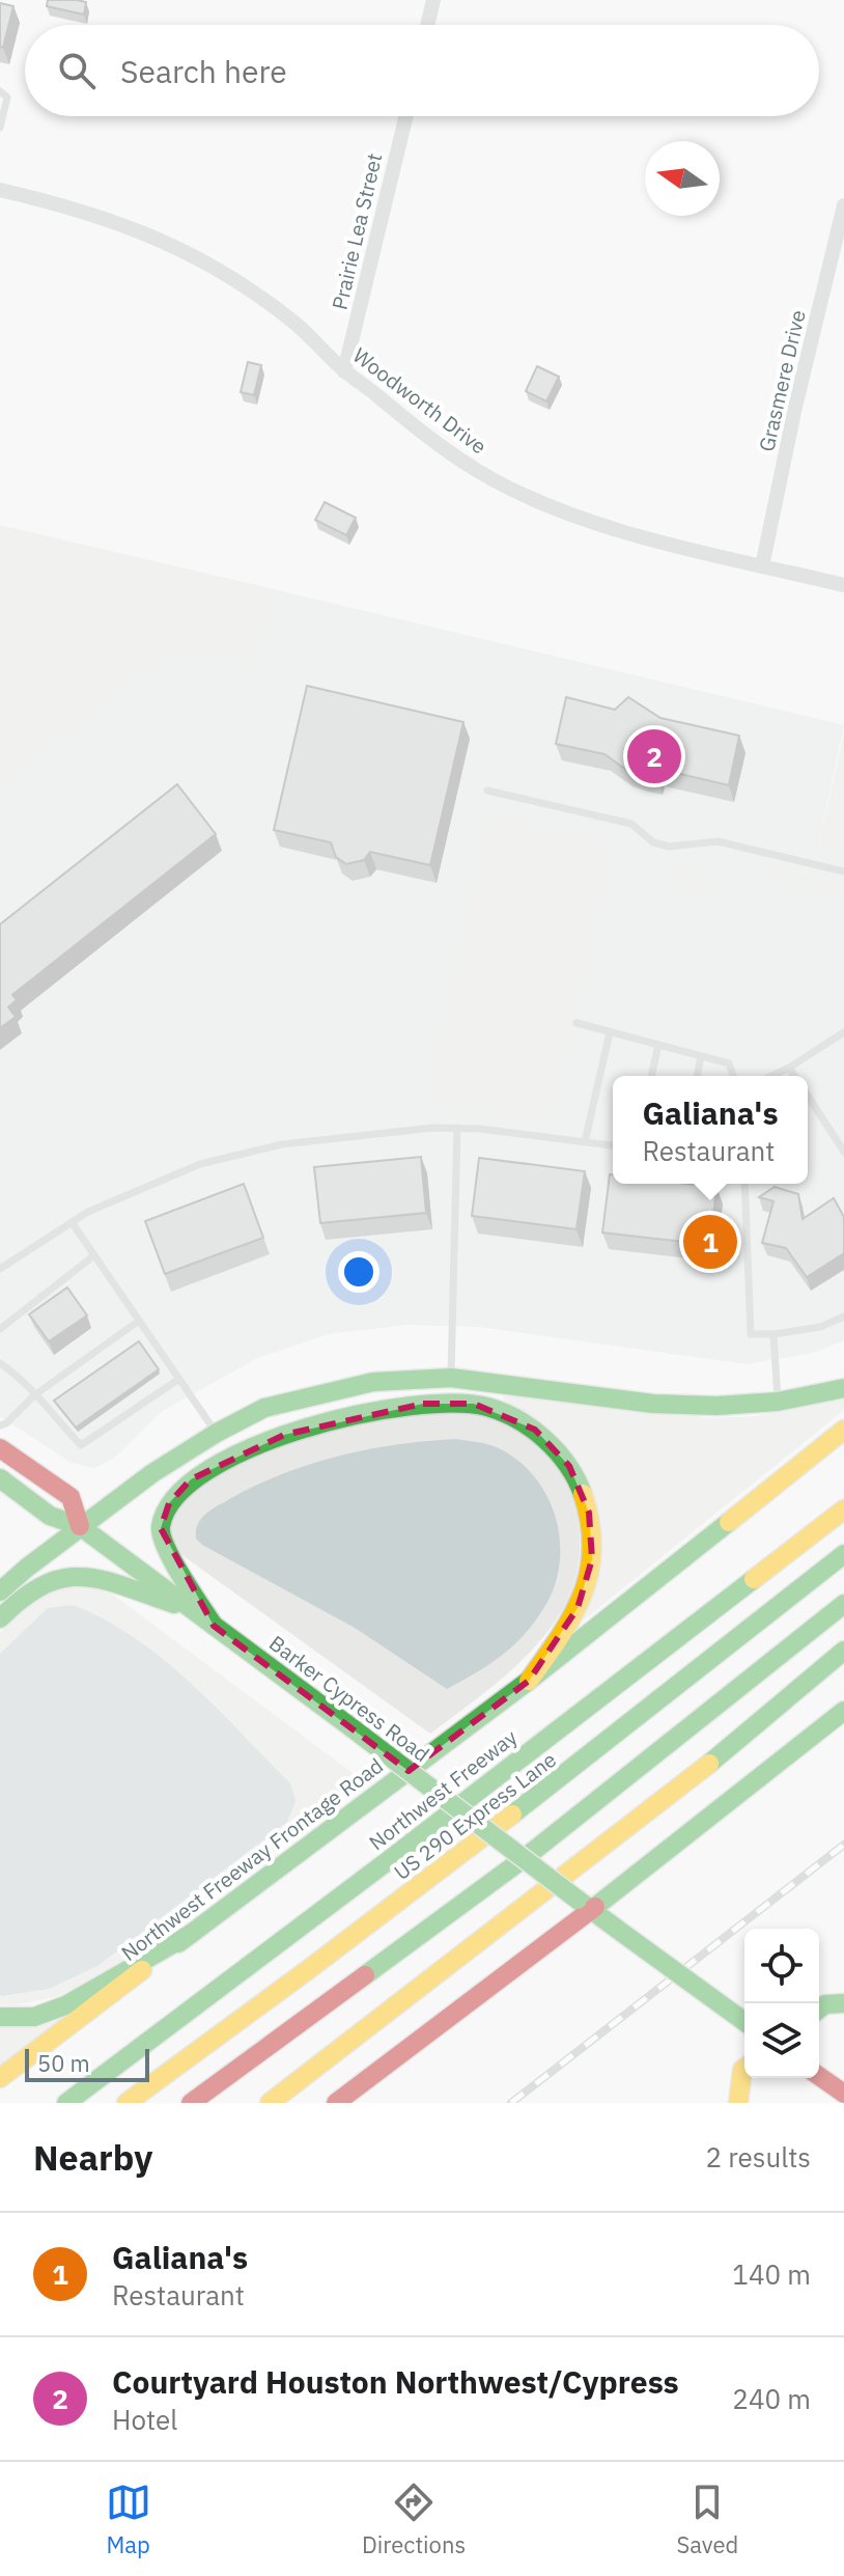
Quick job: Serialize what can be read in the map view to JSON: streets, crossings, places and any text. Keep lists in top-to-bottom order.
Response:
{
  "streets": {
    "main road": [
      "Barker Cypress Road",
      "Northwest Freeway",
      "US 290 Express Lane",
      "Northwest Freeway Frontage Road"
    ],
    "street": ["Prairie Lea Street", "Grasmere Drive", "Woodworth Drive"]
  },
  "crossings": [
    ["Prairie Lea Street", "Woodworth Drive"],
    ["Grasmere Drive", "Woodworth Drive"]
  ],
  "scale_bar": "50 m",
  "north": "left",
  "page": {
    "search": "Search here",
    "pins": ["2", "1"],
    "popup": ["Galiana's", "Restaurant"],
    "scale": "50 m",
    "heading": ["Nearby", "2 results"],
    "list": [
      {
        "mark": "1",
        "name": "Galiana's",
        "note": "Restaurant",
        "value": "140 m"
      },
      {
        "mark": "2",
        "name": "Courtyard Houston Northwest/Cypress",
        "note": "Hotel",
        "value": "240 m"
      }
    ],
    "nav": ["Map", "Directions", "Saved"]
  }
}
